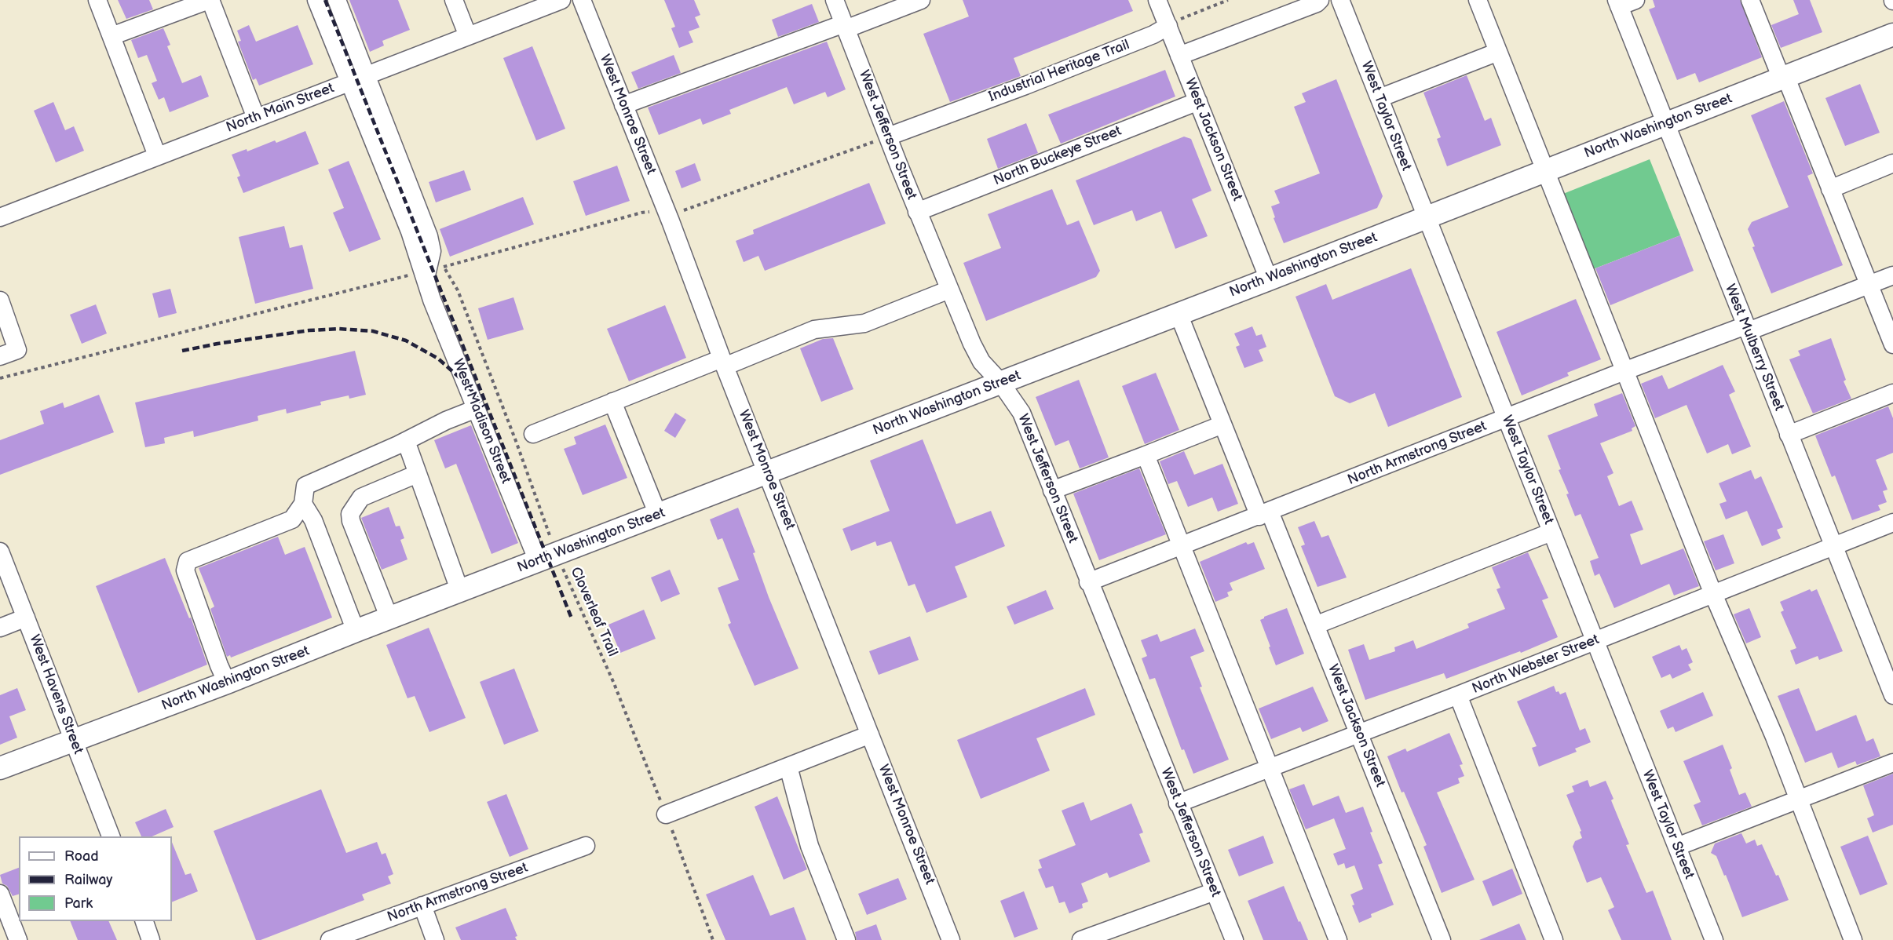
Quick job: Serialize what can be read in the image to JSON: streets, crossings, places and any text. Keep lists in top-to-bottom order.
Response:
{
  "streets": {
    "main road": ["North Washington Street"],
    "street": [
      "Industrial Heritage Trail",
      "North Main Street",
      "West Monroe Street",
      "West Taylor Street",
      "West Jefferson Street",
      "West Jackson Street",
      "North Buckeye Street",
      "West Mulberry Street",
      "West Madison Street",
      "North Armstrong Street",
      "North Webster Street",
      "West Havens Street"
    ],
    "path": ["Cloverleaf Trail"]
  },
  "crossings": [
    ["Industrial Heritage Trail", "West Jefferson Street"],
    ["Industrial Heritage Trail", "West Jackson Street"],
    ["North Main Street", "West Madison Street"],
    ["West Monroe Street", "North Washington Street"],
    ["West Taylor Street", "North Washington Street"],
    ["West Taylor Street", "North Armstrong Street"],
    ["West Taylor Street", "North Webster Street"],
    ["North Washington Street", "West Jefferson Street"],
    ["North Washington Street", "West Jackson Street"],
    ["North Washington Street", "West Mulberry Street"],
    ["North Washington Street", "West Madison Street"],
    ["North Washington Street", "Cloverleaf Trail"],
    ["North Washington Street", "West Havens Street"],
    ["West Jefferson Street", "North Buckeye Street"],
    ["West Jefferson Street", "North Armstrong Street"],
    ["West Jefferson Street", "North Webster Street"],
    ["West Jackson Street", "North Buckeye Street"],
    ["West Jackson Street", "North Armstrong Street"],
    ["West Jackson Street", "North Webster Street"],
    ["West Mulberry Street", "North Armstrong Street"],
    ["West Mulberry Street", "North Webster Street"],
    ["West Madison Street", "Cloverleaf Trail"]
  ],
  "legend": ["Road", "Railway", "Park"]
}
